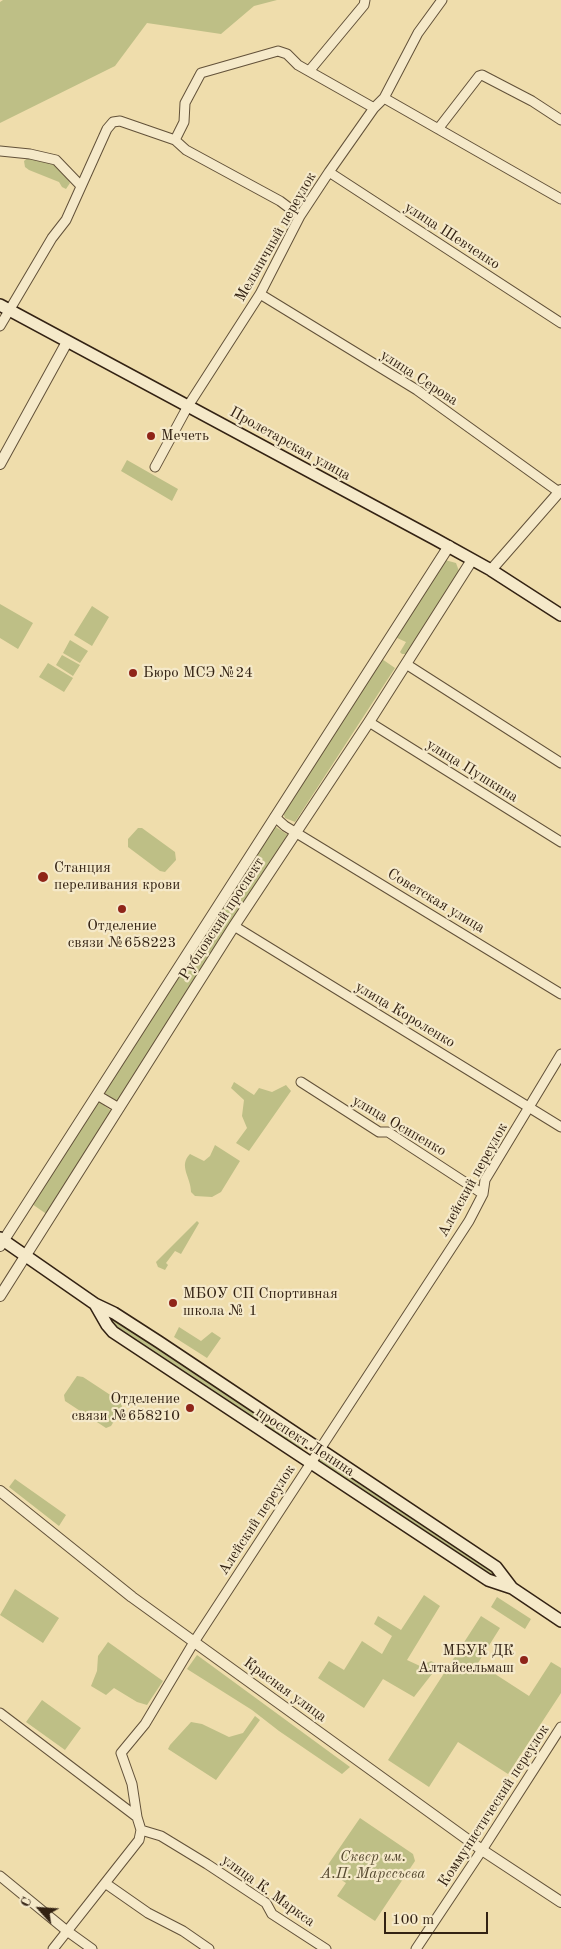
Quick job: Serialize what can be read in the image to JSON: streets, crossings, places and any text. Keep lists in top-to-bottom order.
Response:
{
  "streets": {
    "main road": ["Пролетарская улица", "проспект Ленина"],
    "street": [
      "улица Шевченко",
      "Мельничный переулок",
      "улица Серова",
      "улица Пушкина",
      "Советская улица",
      "Рубцовский проспект",
      "улица Короленко",
      "улица Осипенко",
      "Алейский переулок",
      "Красная улица",
      "Коммунистический переулок",
      "улица К. Маркса"
    ]
  },
  "crossings": [
    ["улица Шевченко", "Мельничный переулок"],
    ["Мельничный переулок", "улица Серова"],
    ["Мельничный переулок", "Пролетарская улица"],
    ["Пролетарская улица", "Рубцовский проспект"],
    ["улица Пушкина", "Рубцовский проспект"],
    ["Советская улица", "Рубцовский проспект"],
    ["Рубцовский проспект", "улица Короленко"],
    ["Рубцовский проспект", "проспект Ленина"],
    ["улица Короленко", "Алейский переулок"],
    ["улица Осипенко", "Алейский переулок"],
    ["Алейский переулок", "проспект Ленина"],
    ["Алейский переулок", "Красная улица"],
    ["Алейский переулок", "улица К. Маркса"],
    ["Красная улица", "Коммунистический переулок"]
  ],
  "parks": ["Сквер им. А.П. Маресьева"],
  "places": [
    "Мечеть",
    "Бюро МСЭ №24",
    "Станция переливания крови",
    "Отделение связи №658223",
    "МБОУ СП Спортивная школа № 1",
    "Отделение связи №658210",
    "МБУК ДК Алтайсельмаш"
  ],
  "scale_bar": "100 m",
  "north": "top left"
}
